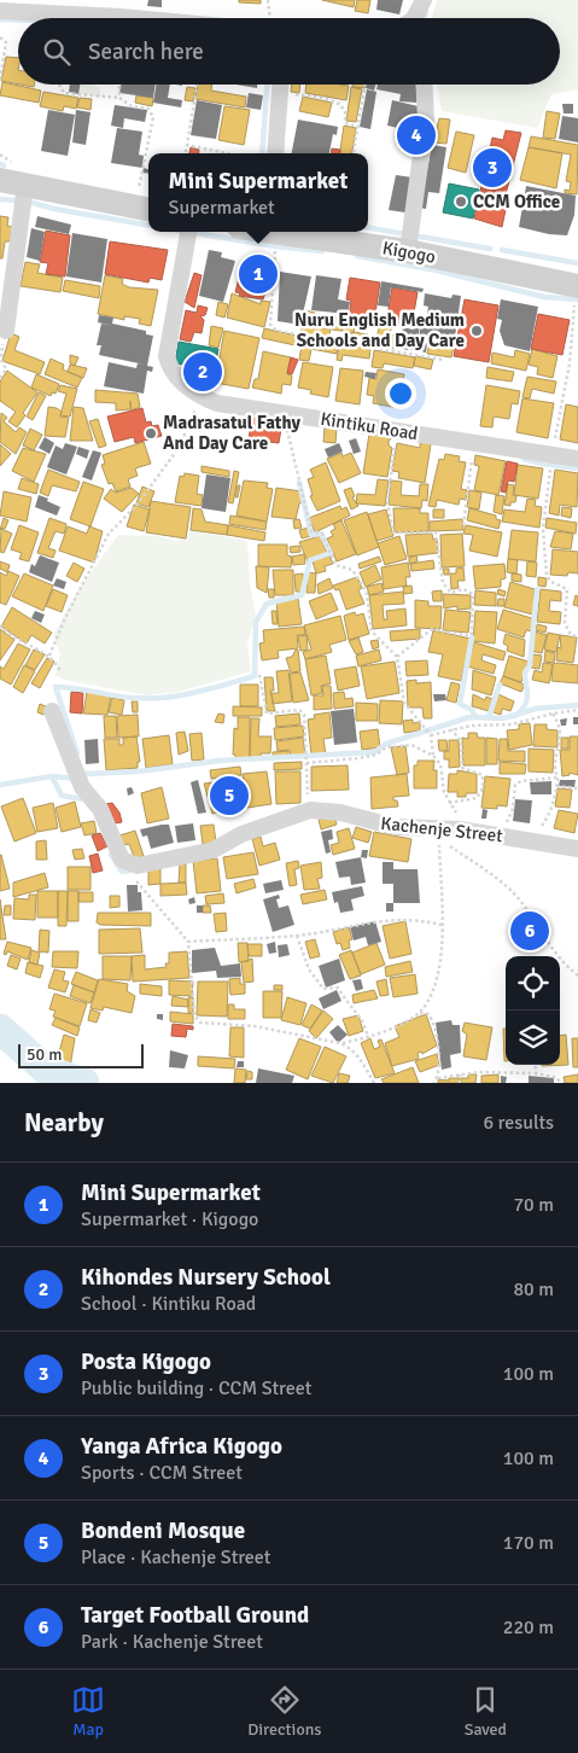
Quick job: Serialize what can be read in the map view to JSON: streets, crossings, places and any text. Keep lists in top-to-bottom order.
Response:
{
  "streets": {
    "main road": ["Kigogo"],
    "street": ["Kintiku Road", "Kachenje Street"]
  },
  "places": ["CCM Office", "Nuru English Medium Schools and Day Care", "Madrasatul Fathy And Day Care"],
  "scale_bar": "50 m",
  "page": {
    "search": "Search here",
    "pins": [
      "4",
      "3",
      "1",
      "2",
      "5",
      "6"
    ],
    "popup": ["Mini Supermarket", "Supermarket"],
    "scale": "50 m",
    "heading": ["Nearby", "6 results"],
    "list": [
      {
        "mark": "1",
        "name": "Mini Supermarket",
        "note": "Supermarket · Kigogo",
        "value": "70 m"
      },
      {
        "mark": "2",
        "name": "Kihondes Nursery School",
        "note": "School · Kintiku Road",
        "value": "80 m"
      },
      {
        "mark": "3",
        "name": "Posta Kigogo",
        "note": "Public building · CCM Street",
        "value": "100 m"
      },
      {
        "mark": "4",
        "name": "Yanga Africa Kigogo",
        "note": "Sports · CCM Street",
        "value": "100 m"
      },
      {
        "mark": "5",
        "name": "Bondeni Mosque",
        "note": "Place · Kachenje Street",
        "value": "170 m"
      },
      {
        "mark": "6",
        "name": "Target Football Ground",
        "note": "Park · Kachenje Street",
        "value": "220 m"
      }
    ],
    "nav": ["Map", "Directions", "Saved"]
  }
}
